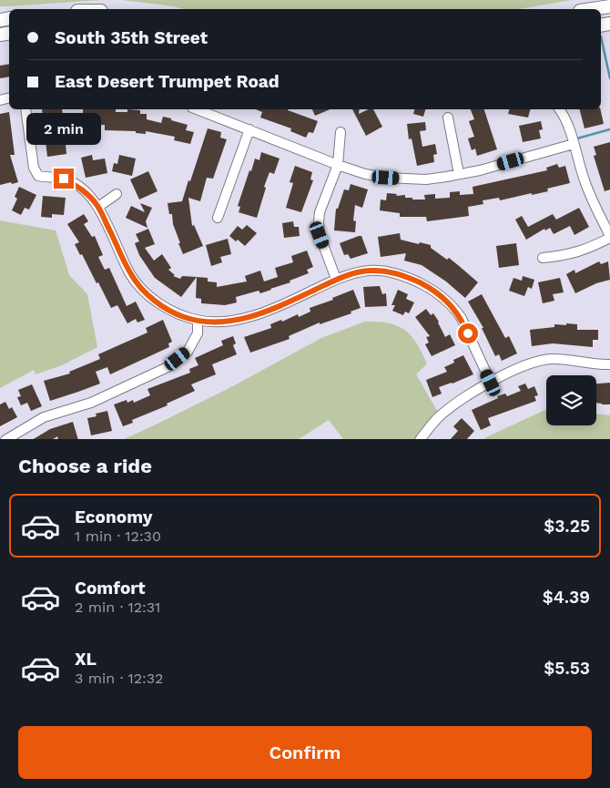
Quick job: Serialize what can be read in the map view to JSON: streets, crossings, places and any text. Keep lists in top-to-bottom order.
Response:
{
  "page": {
    "banner": ["South 35th Street", "East Desert Trumpet Road"],
    "bubble": "2 min",
    "heading": "Choose a ride",
    "list": [
      {
        "name": "Economy",
        "note": "1 min · 12:30",
        "value": "$3.25"
      },
      {
        "name": "Comfort",
        "note": "2 min · 12:31",
        "value": "$4.39"
      },
      {
        "name": "XL",
        "note": "3 min · 12:32",
        "value": "$5.53"
      }
    ],
    "buttons": "Confirm"
  }
}
